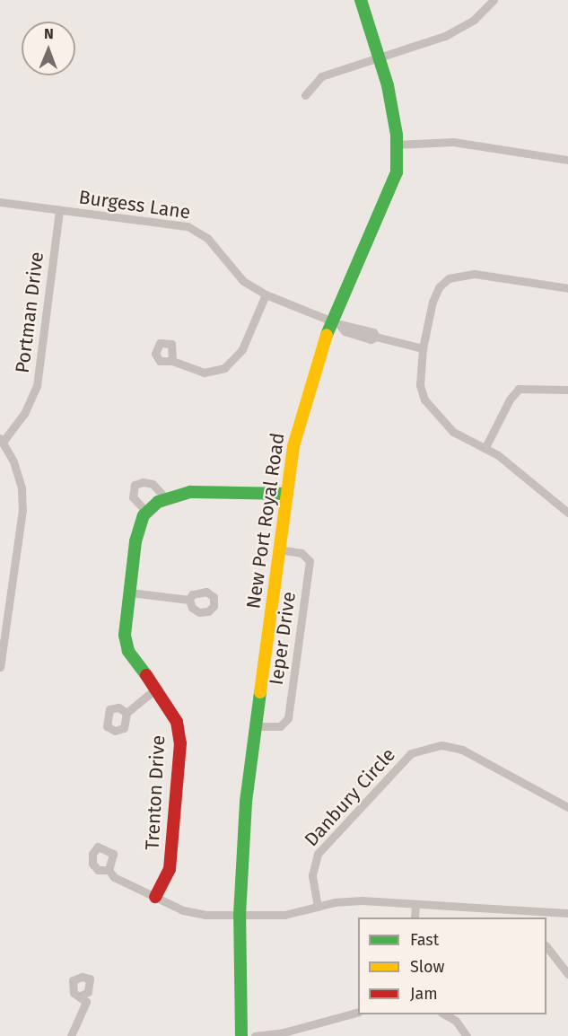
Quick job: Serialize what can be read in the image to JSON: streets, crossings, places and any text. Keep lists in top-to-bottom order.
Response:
{
  "streets": {
    "street": [
      "Burgess Lane",
      "Portman Drive",
      "New Port Royal Road",
      "Ieper Drive",
      "Trenton Drive",
      "Danbury Circle"
    ]
  },
  "crossings": [
    ["Burgess Lane", "Portman Drive"],
    ["Burgess Lane", "New Port Royal Road"],
    ["New Port Royal Road", "Ieper Drive"]
  ],
  "legend": ["Fast", "Slow", "Jam"],
  "north": "top"
}
